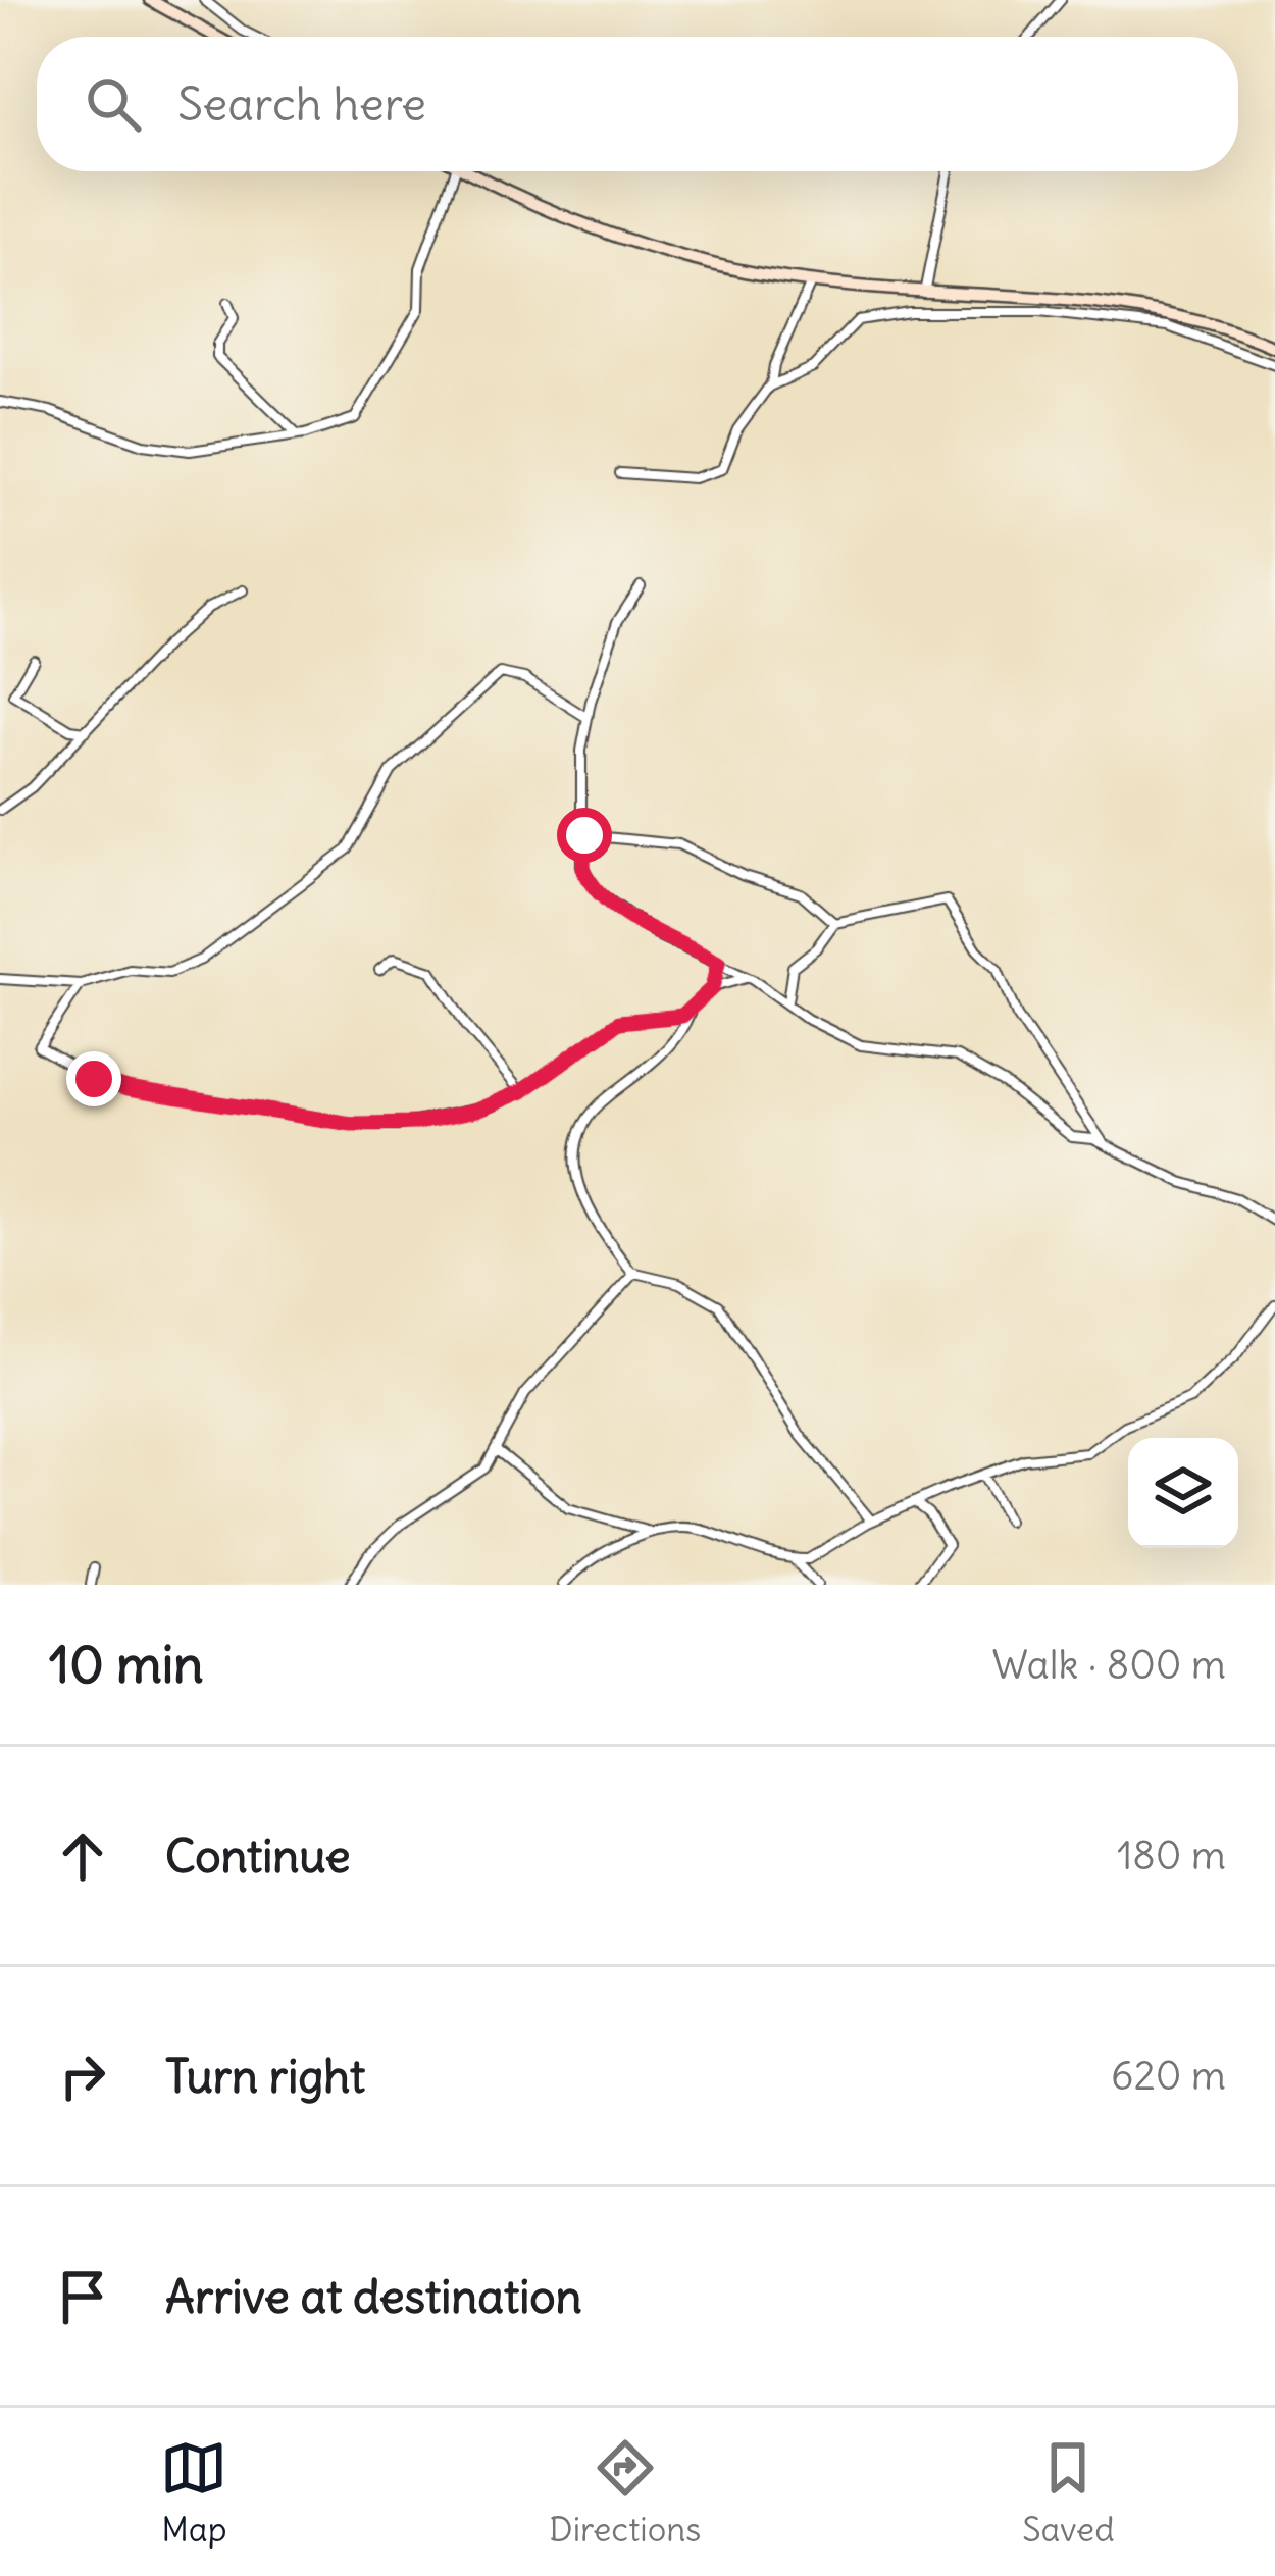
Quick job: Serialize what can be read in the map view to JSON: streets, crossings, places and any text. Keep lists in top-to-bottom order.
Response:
{
  "page": {
    "search": "Search here",
    "heading": ["10 min", "Walk · 800 m"],
    "list": [
      ["Continue", "180 m"],
      ["Turn right", "620 m"],
      "Arrive at destination"
    ],
    "nav": ["Map", "Directions", "Saved"]
  }
}
